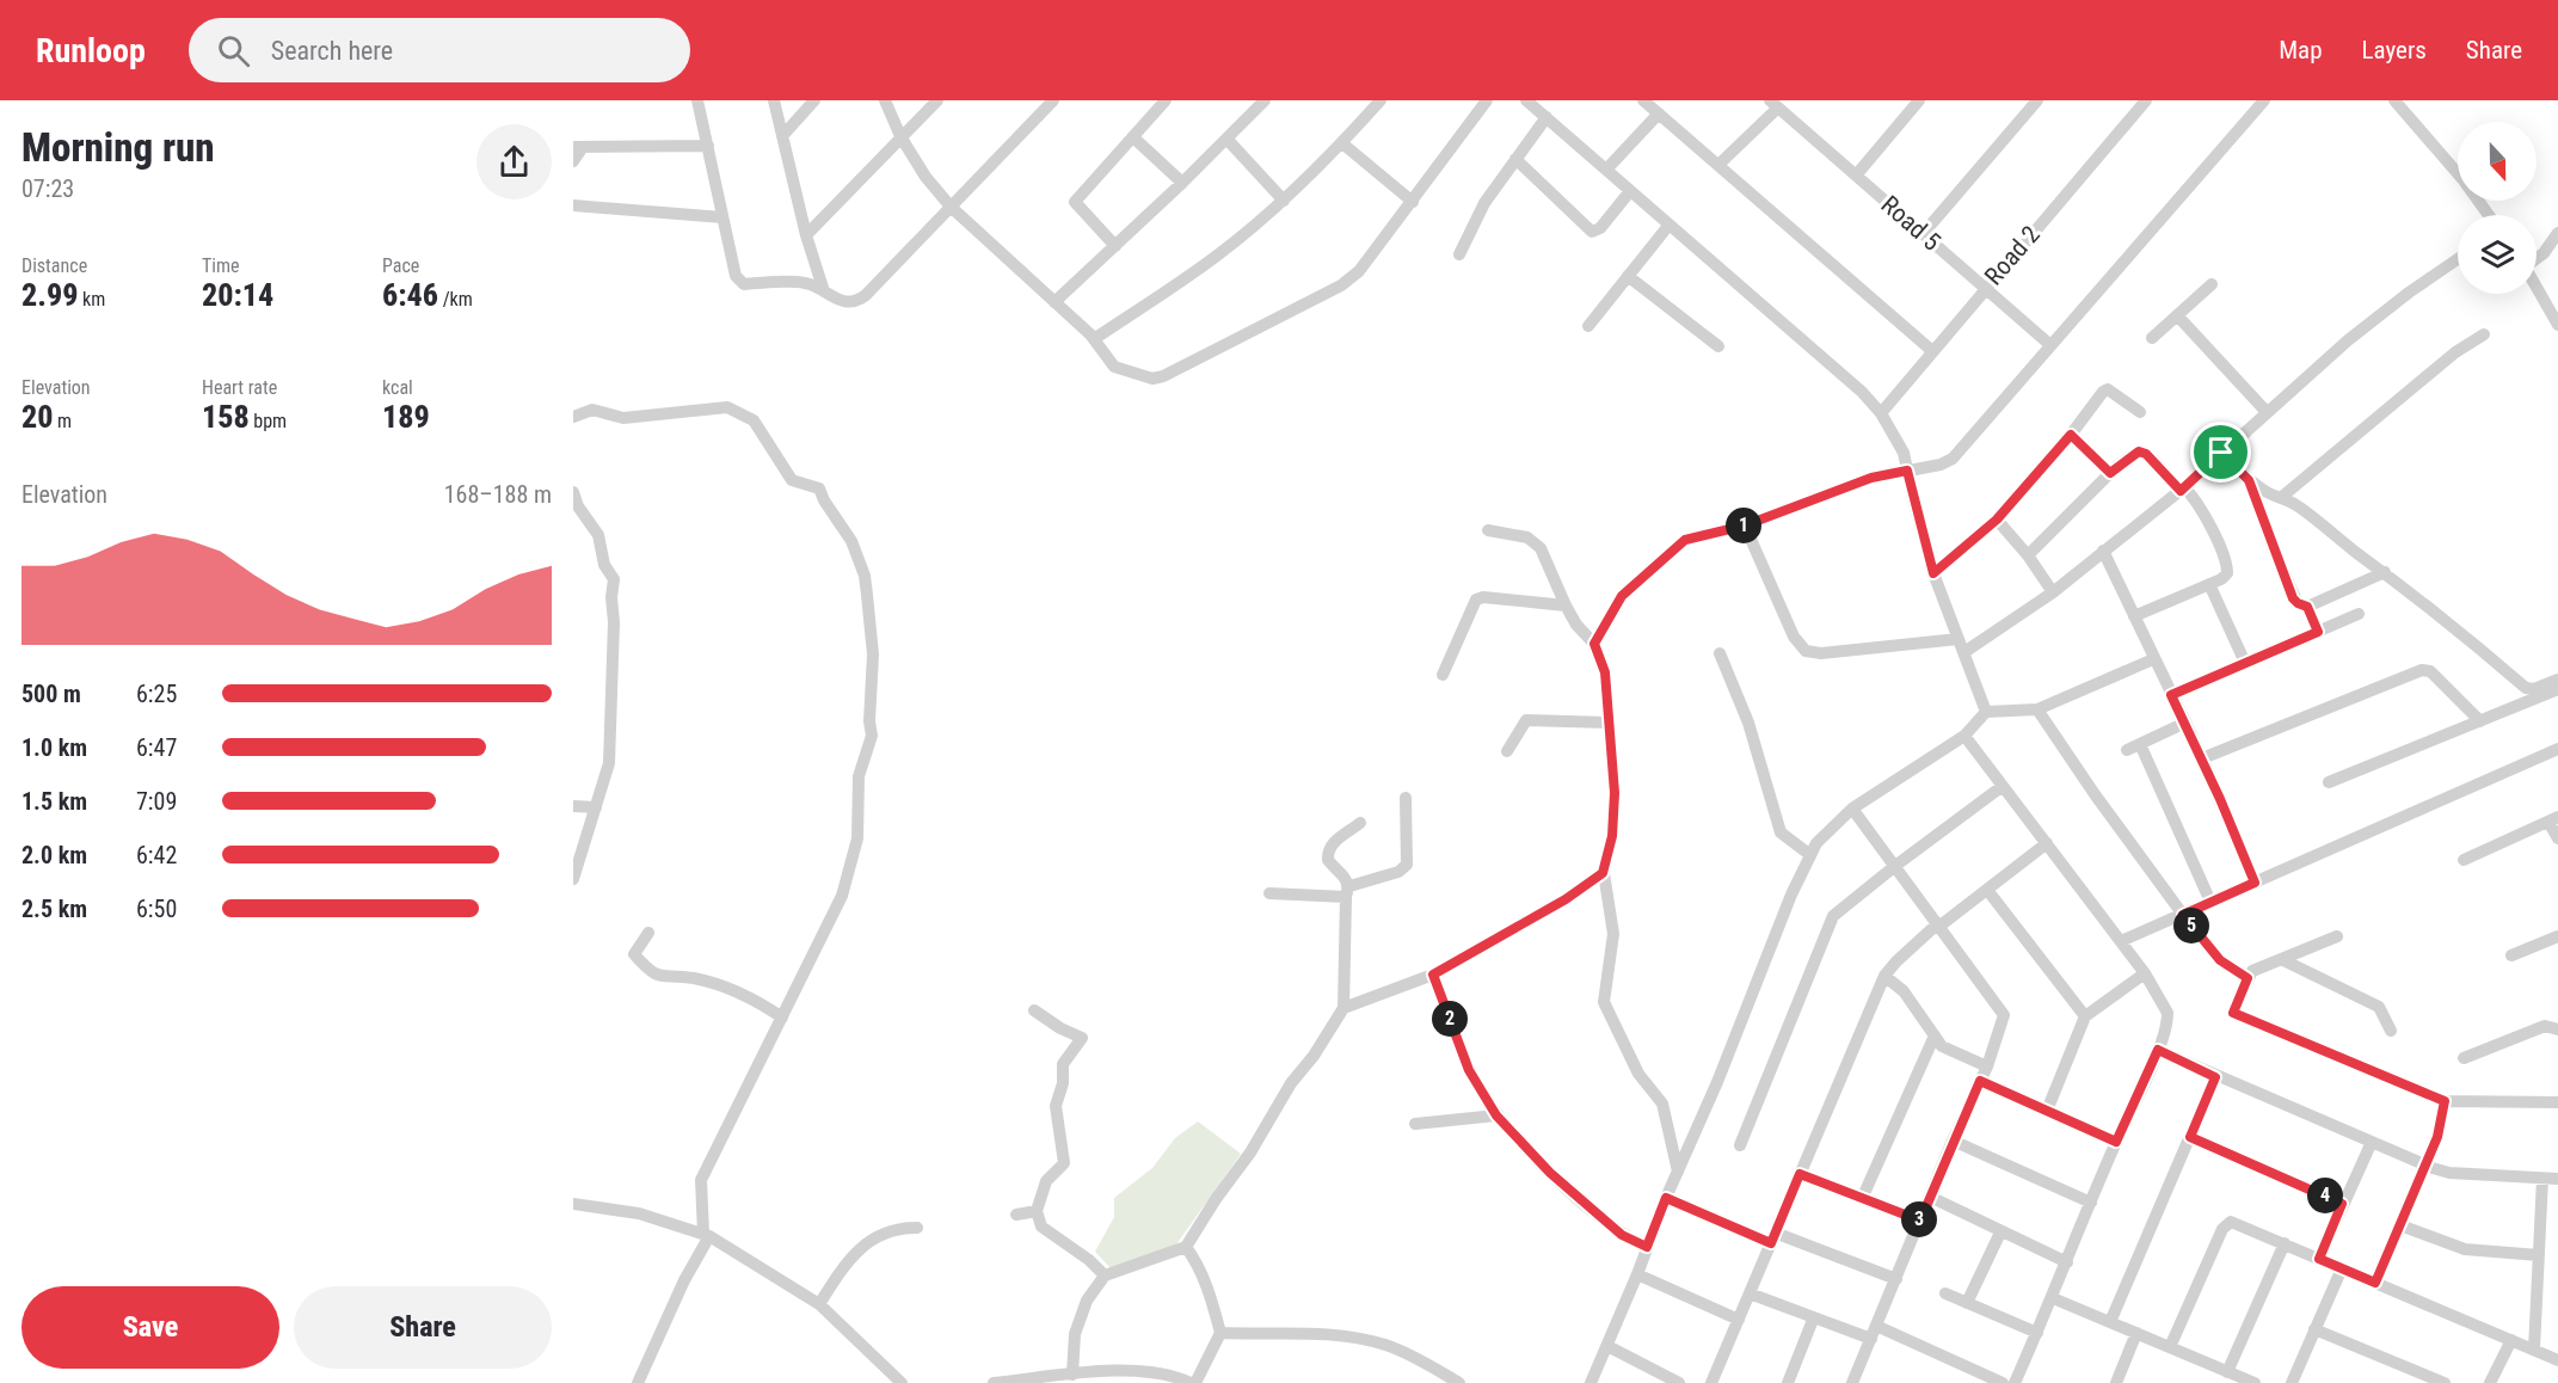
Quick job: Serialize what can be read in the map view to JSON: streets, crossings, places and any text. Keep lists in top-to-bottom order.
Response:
{
  "streets": {
    "street": ["Road 5", "Road 2"]
  },
  "crossings": [
    ["Road 5", "Road 2"]
  ],
  "north": "bottom",
  "page": {
    "header": "Runloop",
    "search": "Search here",
    "nav": ["Map", "Layers", "Share"],
    "heading": ["Morning run", "07:23"],
    "stats": [
      ["Distance", "2.99 km"],
      ["Time", "20:14"],
      ["Pace", "6:46 /km"],
      ["Elevation", "20 m"],
      ["Heart rate", "158 bpm"],
      ["kcal", "189"]
    ],
    "chart": ["Elevation", "168–188 m"],
    "pins": [
      "1",
      "5",
      "2",
      "4",
      "3"
    ],
    "list": [
      {
        "name": "500 m",
        "note": "6:25"
      },
      {
        "name": "1.0 km",
        "note": "6:47"
      },
      {
        "name": "1.5 km",
        "note": "7:09"
      },
      {
        "name": "2.0 km",
        "note": "6:42"
      },
      {
        "name": "2.5 km",
        "note": "6:50"
      }
    ],
    "buttons": ["Save", "Share"]
  }
}
